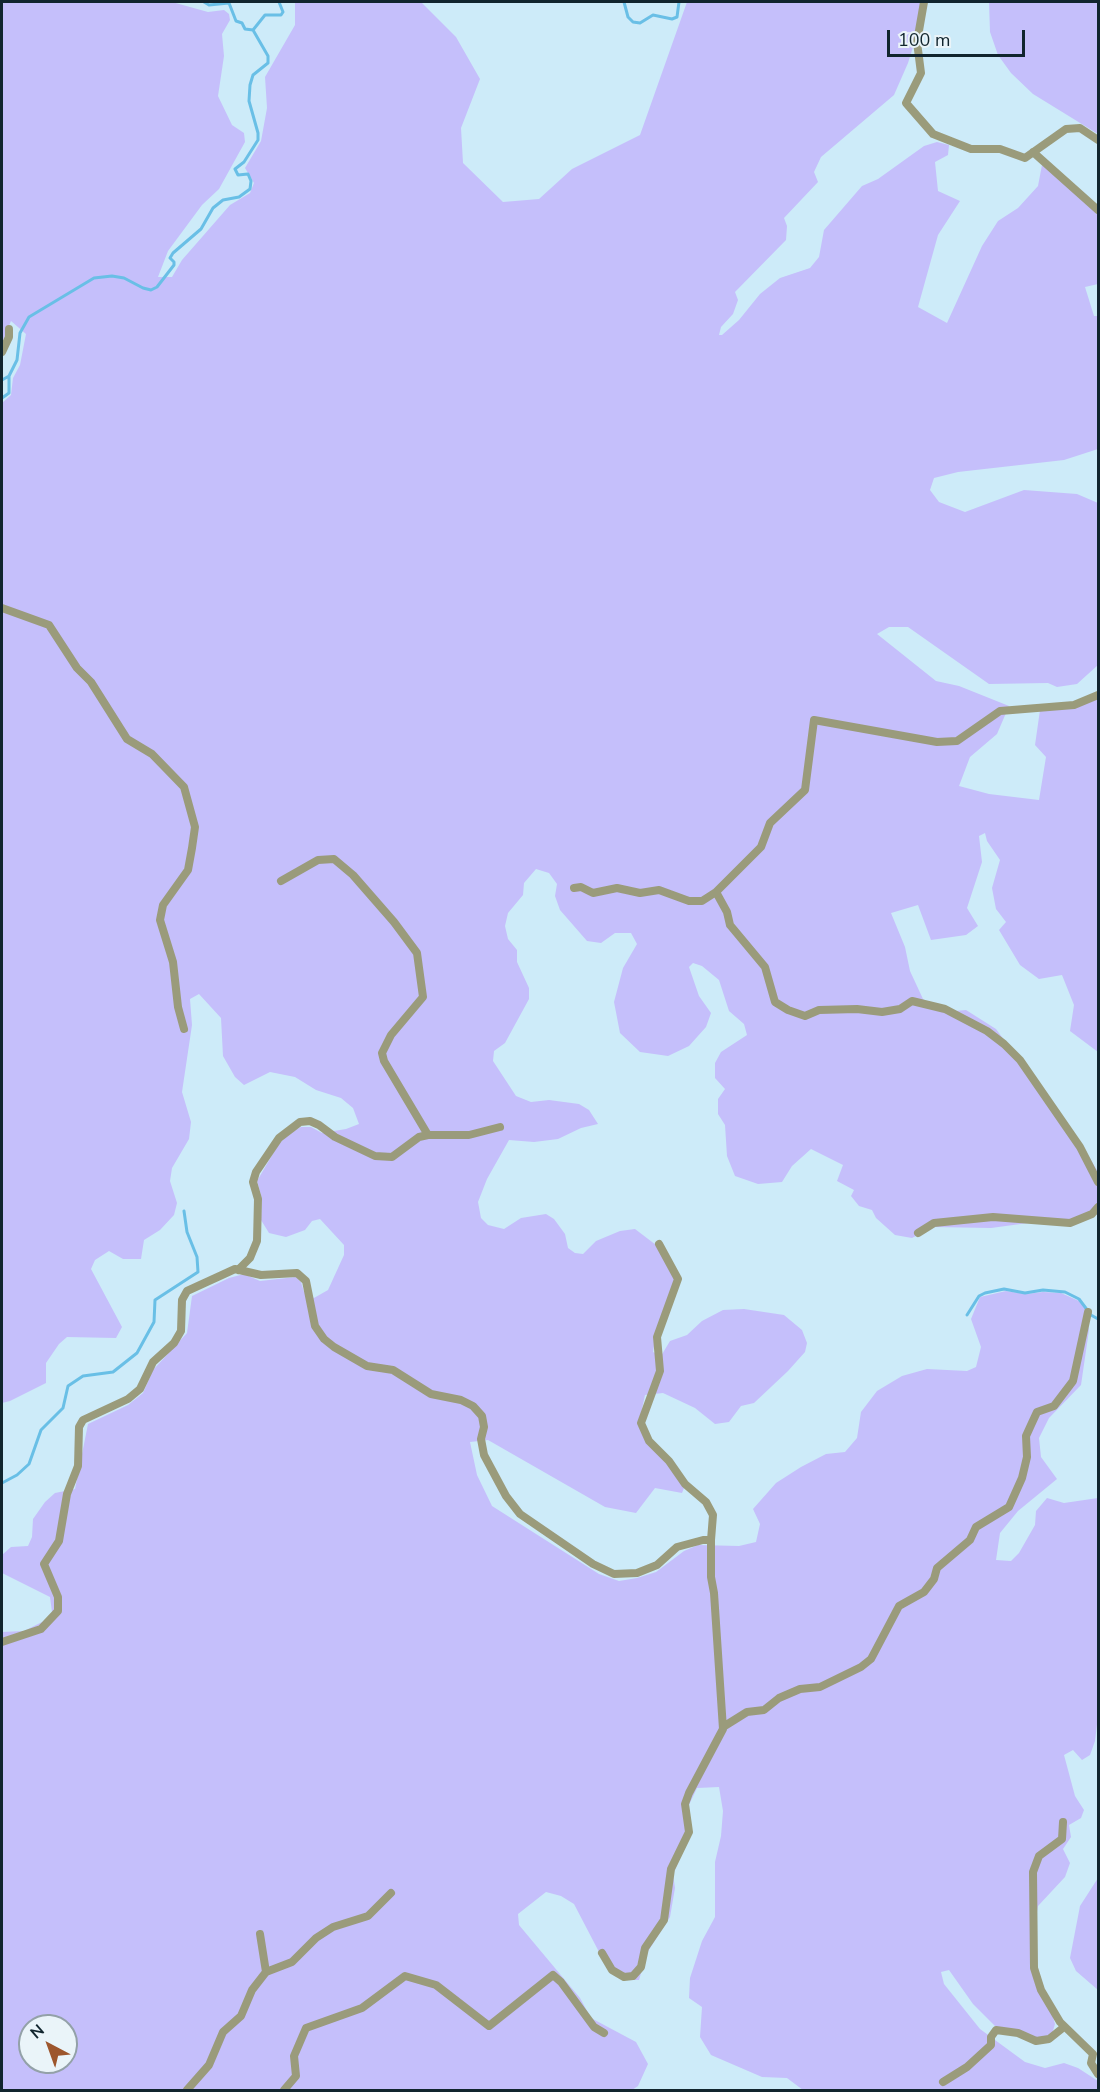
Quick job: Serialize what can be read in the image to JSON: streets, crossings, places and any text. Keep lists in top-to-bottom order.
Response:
{
  "scale_bar": "100 m",
  "north": "top left"
}
